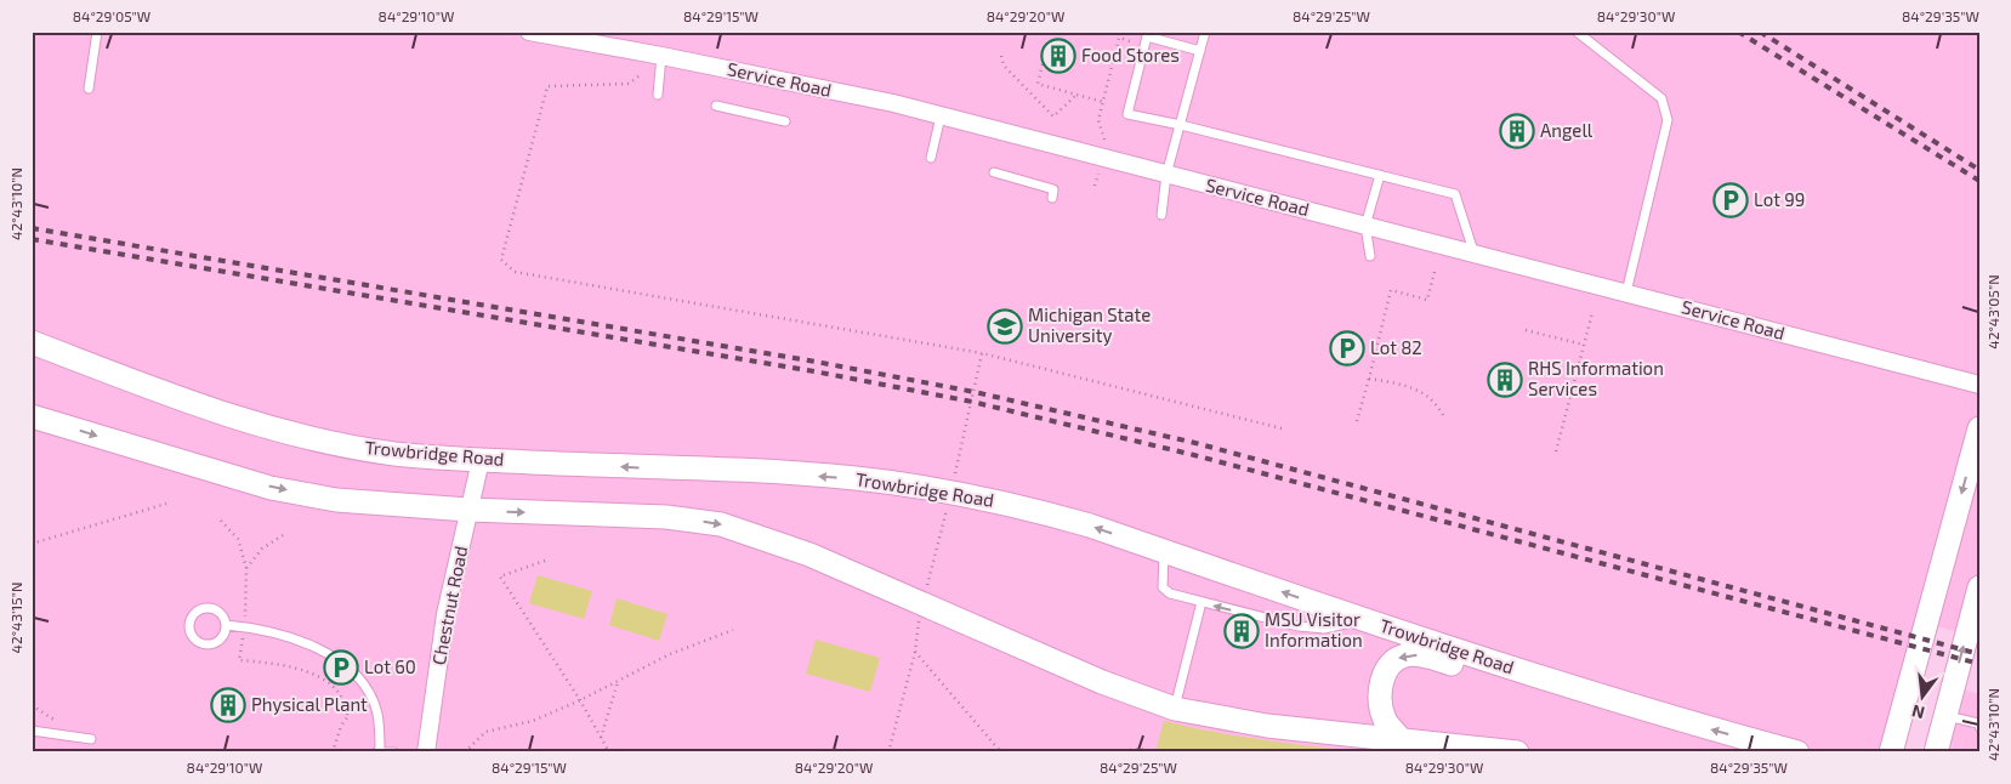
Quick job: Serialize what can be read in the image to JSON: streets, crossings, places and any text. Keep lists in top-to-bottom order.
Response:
{
  "streets": {
    "street": ["Service Road", "Trowbridge Road", "Chestnut Road"]
  },
  "crossings": [
    ["Trowbridge Road", "Chestnut Road"]
  ],
  "places": {
    "building": [
      "Food Stores",
      "Angell",
      "RHS Information Services",
      "MSU Visitor Information",
      "Physical Plant"
    ],
    "parking": ["Lot 99", "Lot 82", "Lot 60"],
    "school or university": ["Michigan State University"]
  },
  "north": "bottom",
  "coordinates": [
    "84°29'05\"W",
    "84°29'10\"W",
    "84°29'15\"W",
    "84°29'20\"W",
    "84°29'25\"W",
    "84°29'30\"W",
    "84°29'35\"W",
    "42°43'10\"N",
    "42°43'05\"N",
    "42°43'15\"N"
  ]
}
